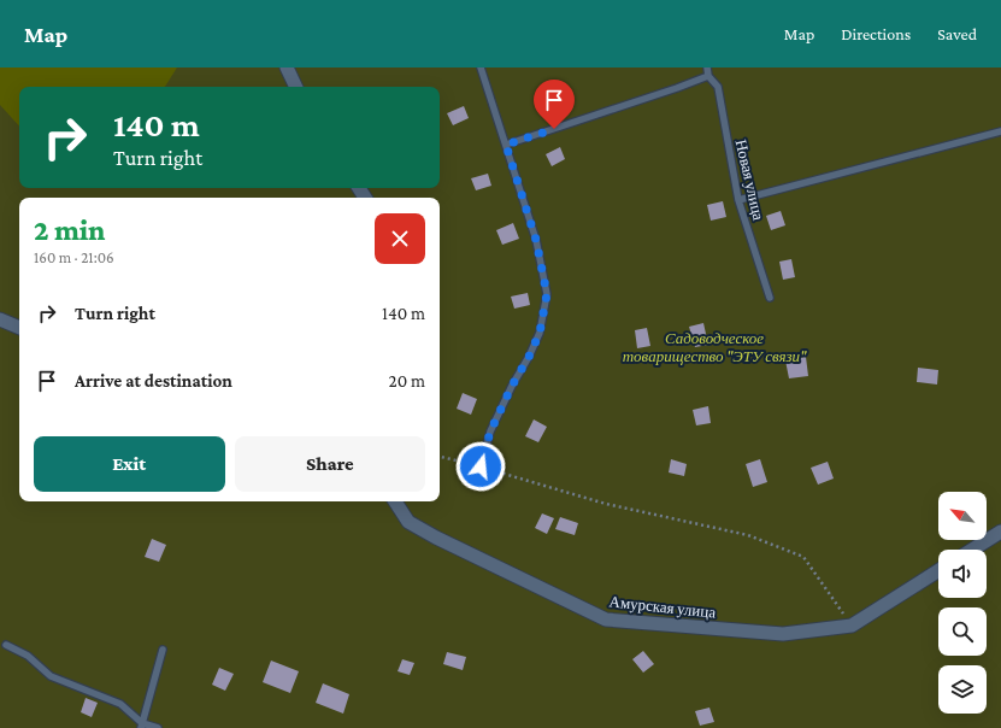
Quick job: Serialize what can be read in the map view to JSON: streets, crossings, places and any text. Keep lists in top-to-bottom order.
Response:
{
  "streets": {
    "street": ["Амурская улица"],
    "lane": ["Новая улица"]
  },
  "parks": ["Садоводческое товарищество \"ЭТУ связи\""],
  "north": "top left",
  "page": {
    "header": "Map",
    "nav": ["Map", "Directions", "Saved"],
    "turn": ["140 m", "Turn right"],
    "heading": ["2 min", "160 m · 21:06"],
    "list": [
      {
        "name": "Turn right",
        "value": "140 m"
      },
      {
        "name": "Arrive at destination",
        "value": "20 m"
      }
    ],
    "buttons": ["Exit", "Share"]
  }
}
